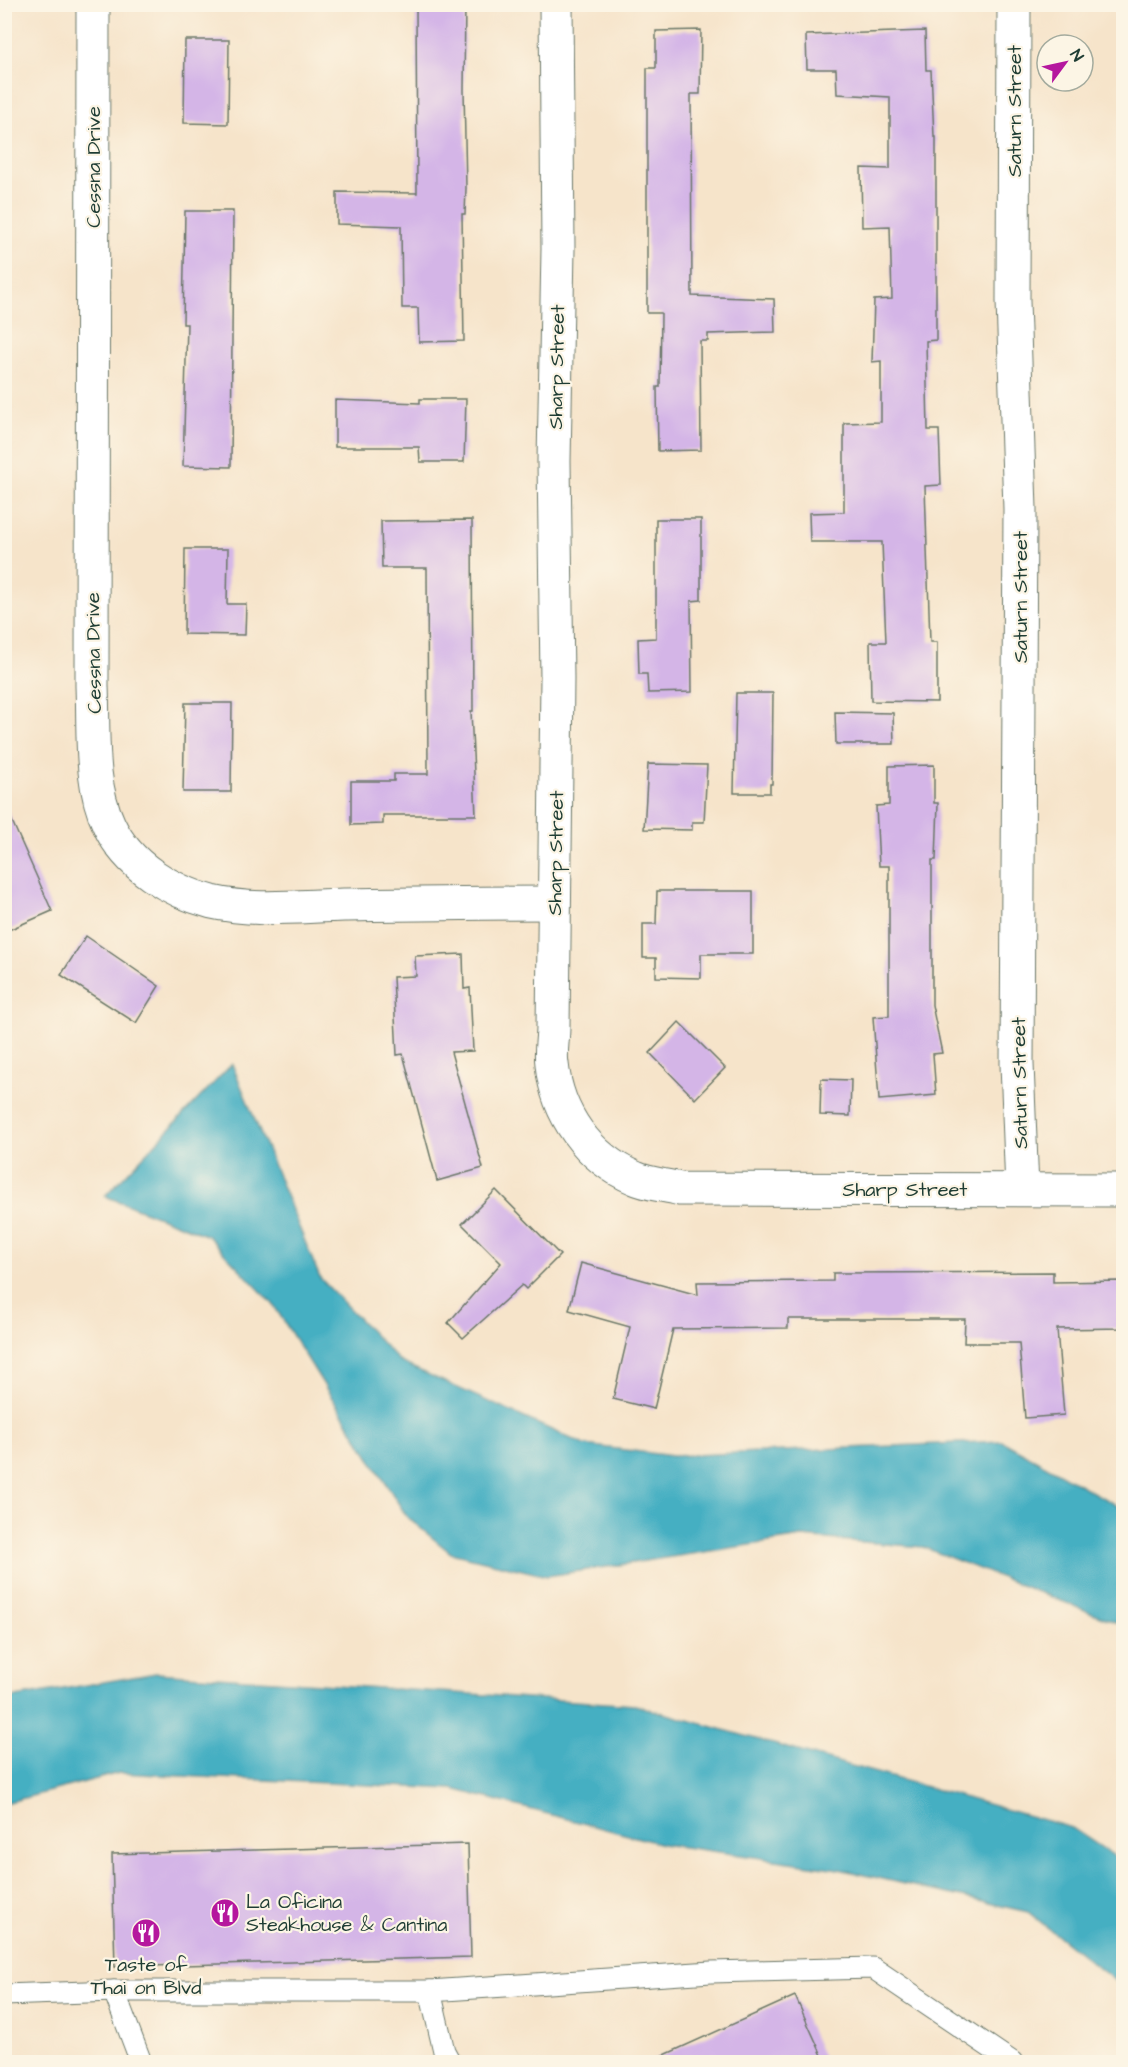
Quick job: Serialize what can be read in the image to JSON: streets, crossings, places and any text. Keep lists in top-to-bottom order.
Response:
{
  "streets": {
    "street": ["Saturn Street", "Cessna Drive", "Sharp Street"]
  },
  "crossings": [
    ["Saturn Street", "Sharp Street"],
    ["Cessna Drive", "Sharp Street"]
  ],
  "places": {
    "restaurant": ["La Oficina Steakhouse & Cantina", "Taste of Thai on Blvd"]
  },
  "north": "top right"
}
